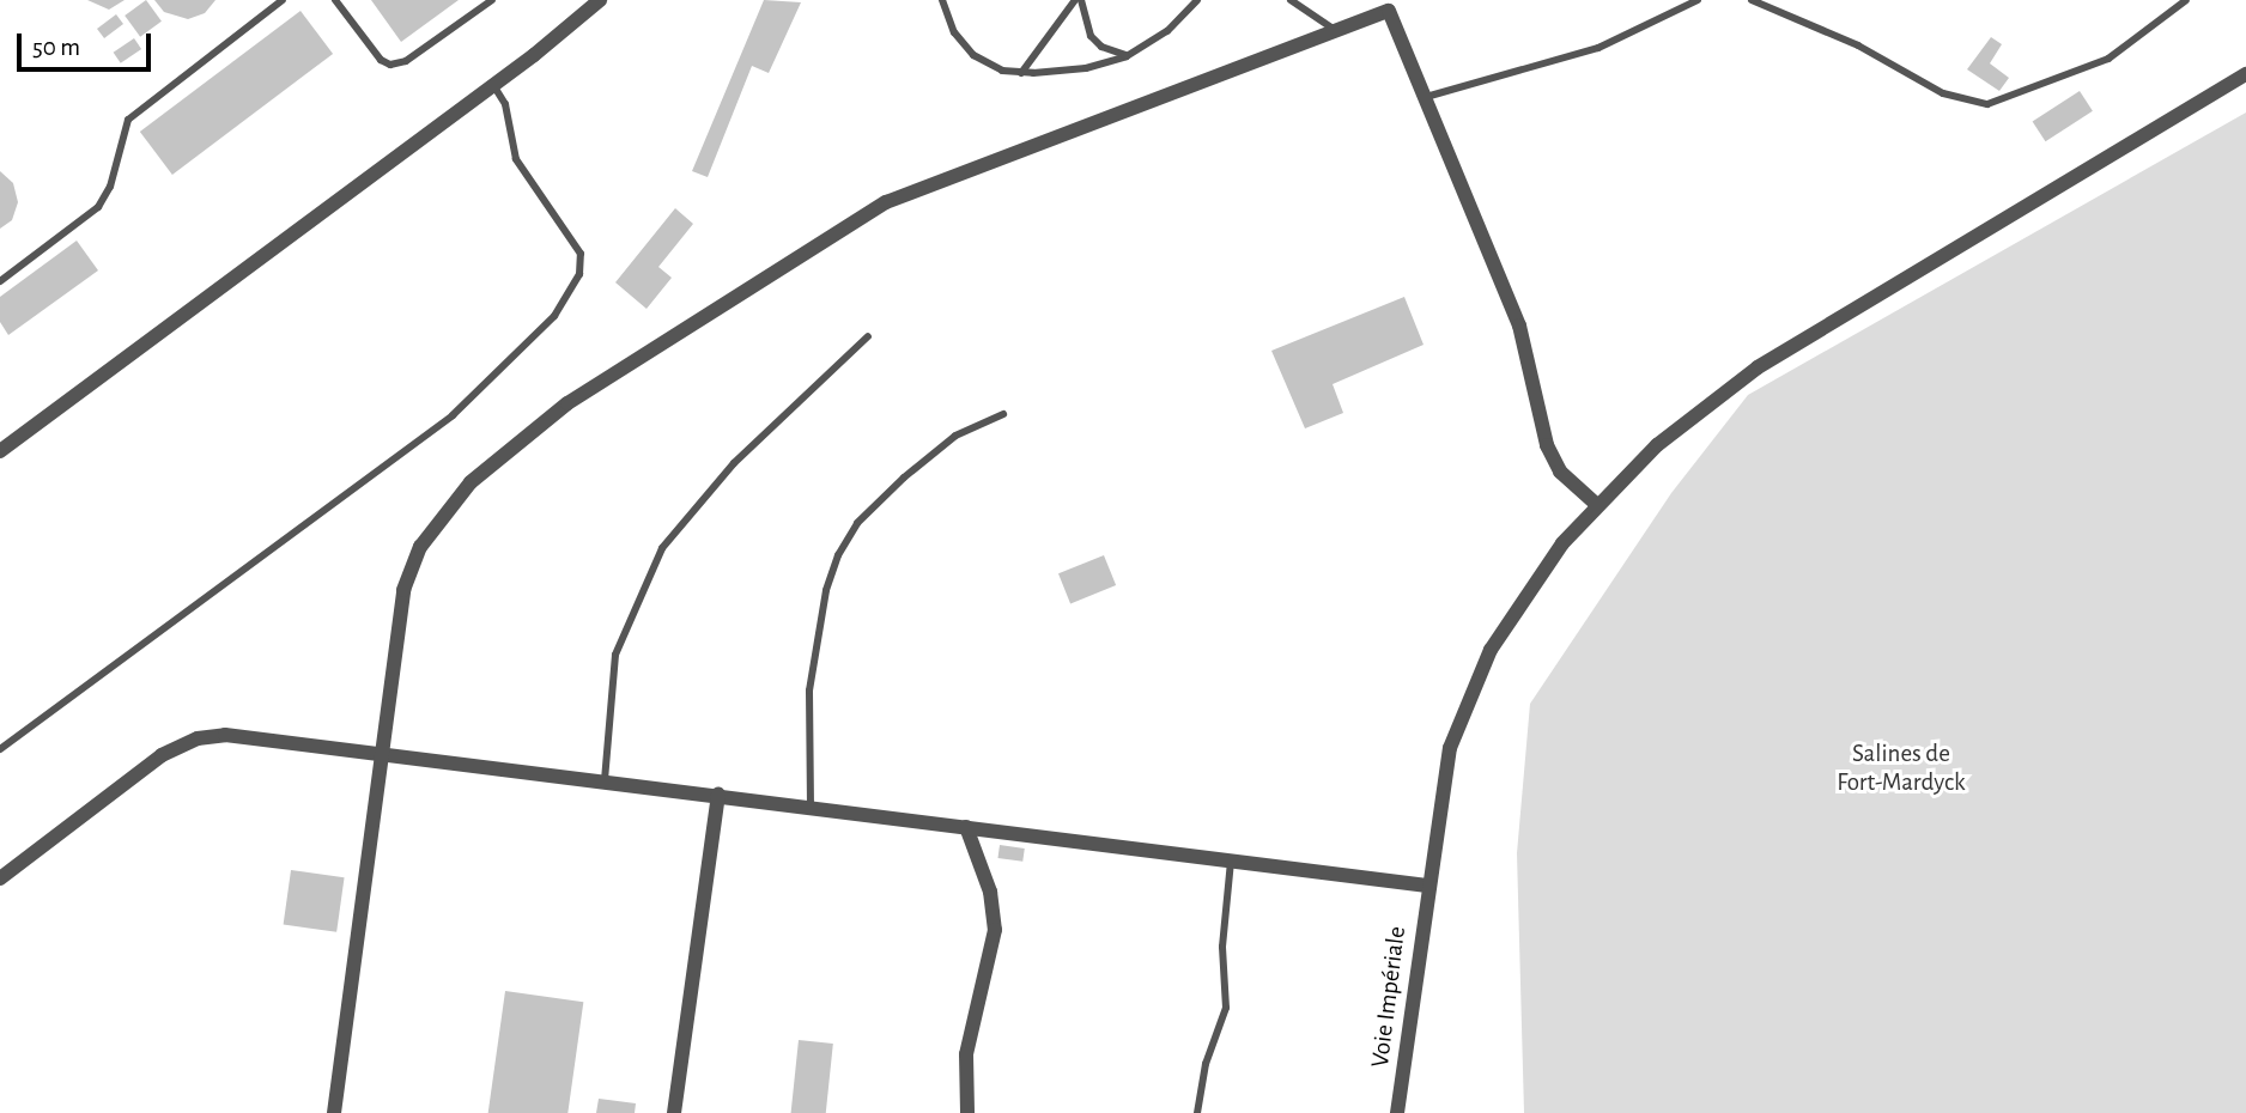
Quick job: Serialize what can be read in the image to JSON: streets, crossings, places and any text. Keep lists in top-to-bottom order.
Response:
{
  "streets": {
    "street": ["Voie Impériale"]
  },
  "parks": ["Salines de Fort-Mardyck"],
  "scale_bar": "50 m"
}
